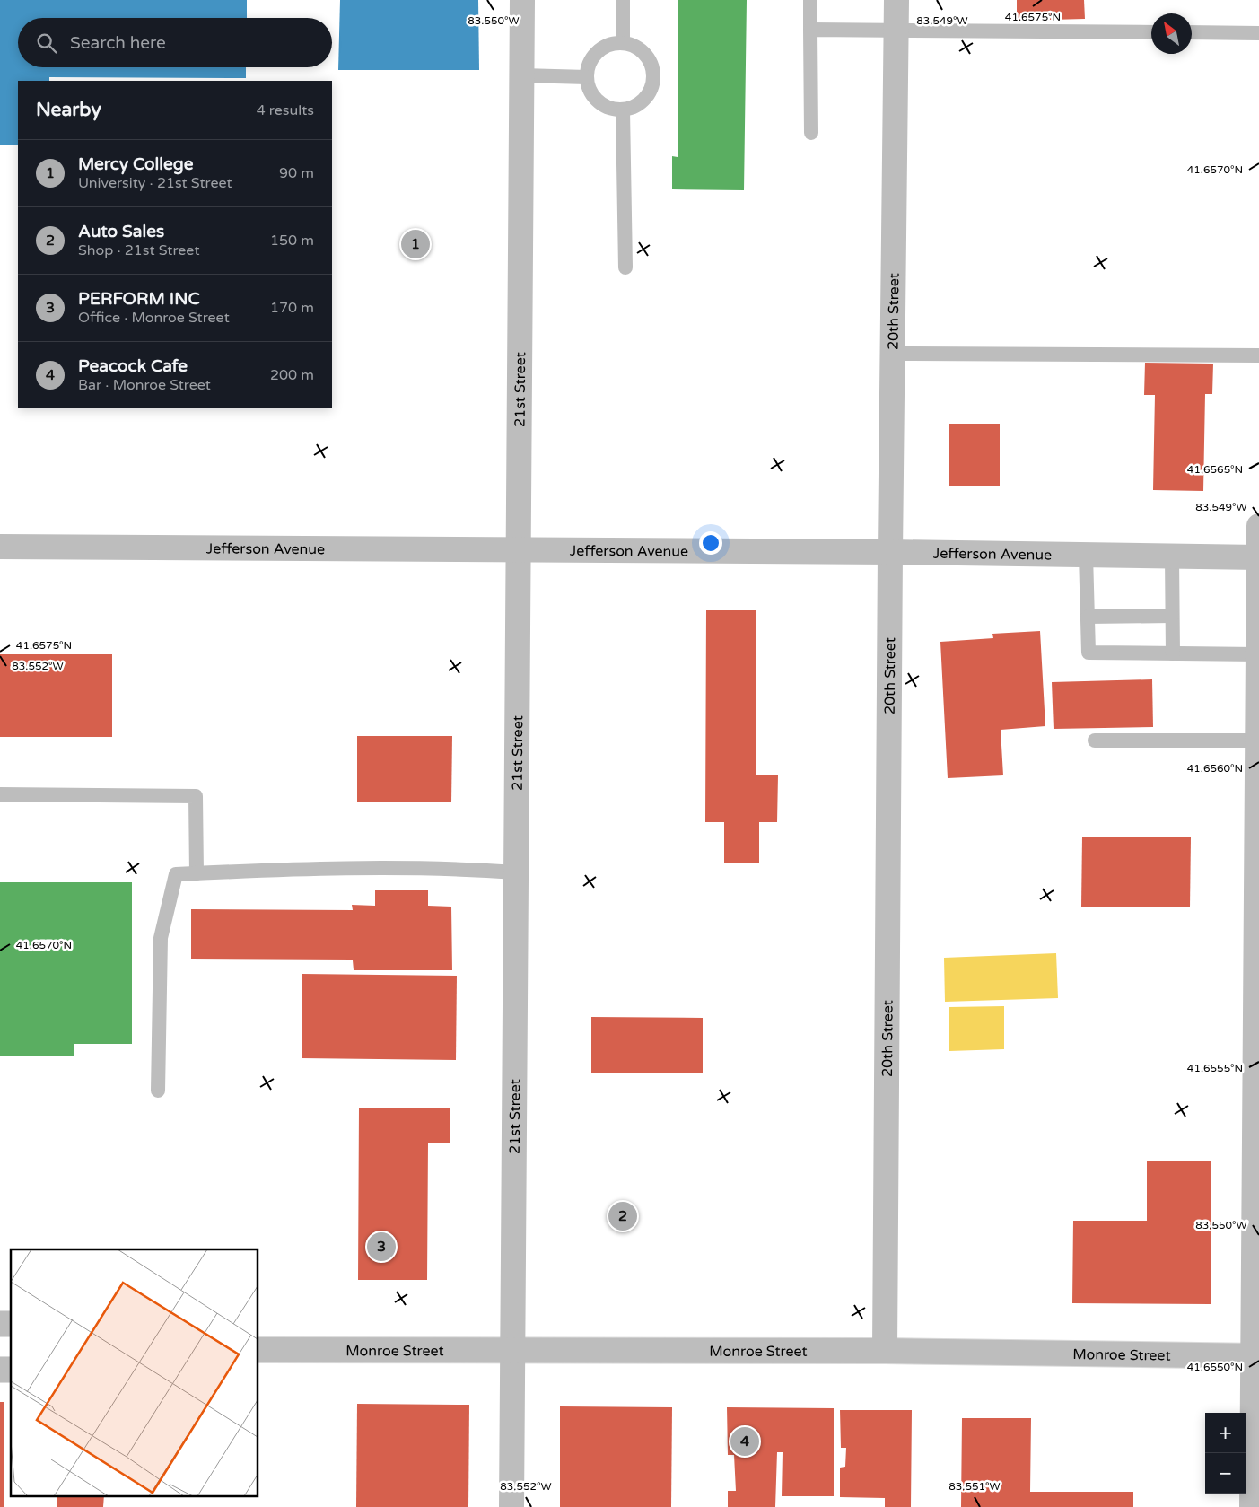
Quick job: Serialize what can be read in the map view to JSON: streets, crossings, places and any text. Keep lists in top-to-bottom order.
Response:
{
  "streets": {
    "street": [
      "20th Street",
      "21st Street",
      "Jefferson Avenue",
      "Monroe Street"
    ]
  },
  "crossings": [
    ["20th Street", "Jefferson Avenue"],
    ["20th Street", "Monroe Street"],
    ["21st Street", "Jefferson Avenue"],
    ["21st Street", "Monroe Street"]
  ],
  "north": "top left",
  "page": {
    "search": "Search here",
    "heading": ["Nearby", "4 results"],
    "list": [
      {
        "mark": "1",
        "name": "Mercy College",
        "note": "University · 21st Street",
        "value": "90 m"
      },
      {
        "mark": "2",
        "name": "Auto Sales",
        "note": "Shop · 21st Street",
        "value": "150 m"
      },
      {
        "mark": "3",
        "name": "PERFORM INC",
        "note": "Office · Monroe Street",
        "value": "170 m"
      },
      {
        "mark": "4",
        "name": "Peacock Cafe",
        "note": "Bar · Monroe Street",
        "value": "200 m"
      }
    ],
    "pins": [
      "1",
      "2",
      "3",
      "4"
    ],
    "map_buttons": ["+", "−"]
  },
  "coordinates": [
    "41.6575°N",
    "83.550°W",
    "83.549°W",
    "41.6570°N",
    "41.6565°N",
    "83.552°W",
    "41.6560°N",
    "41.6555°N",
    "41.6550°N",
    "83.551°W"
  ]
}
